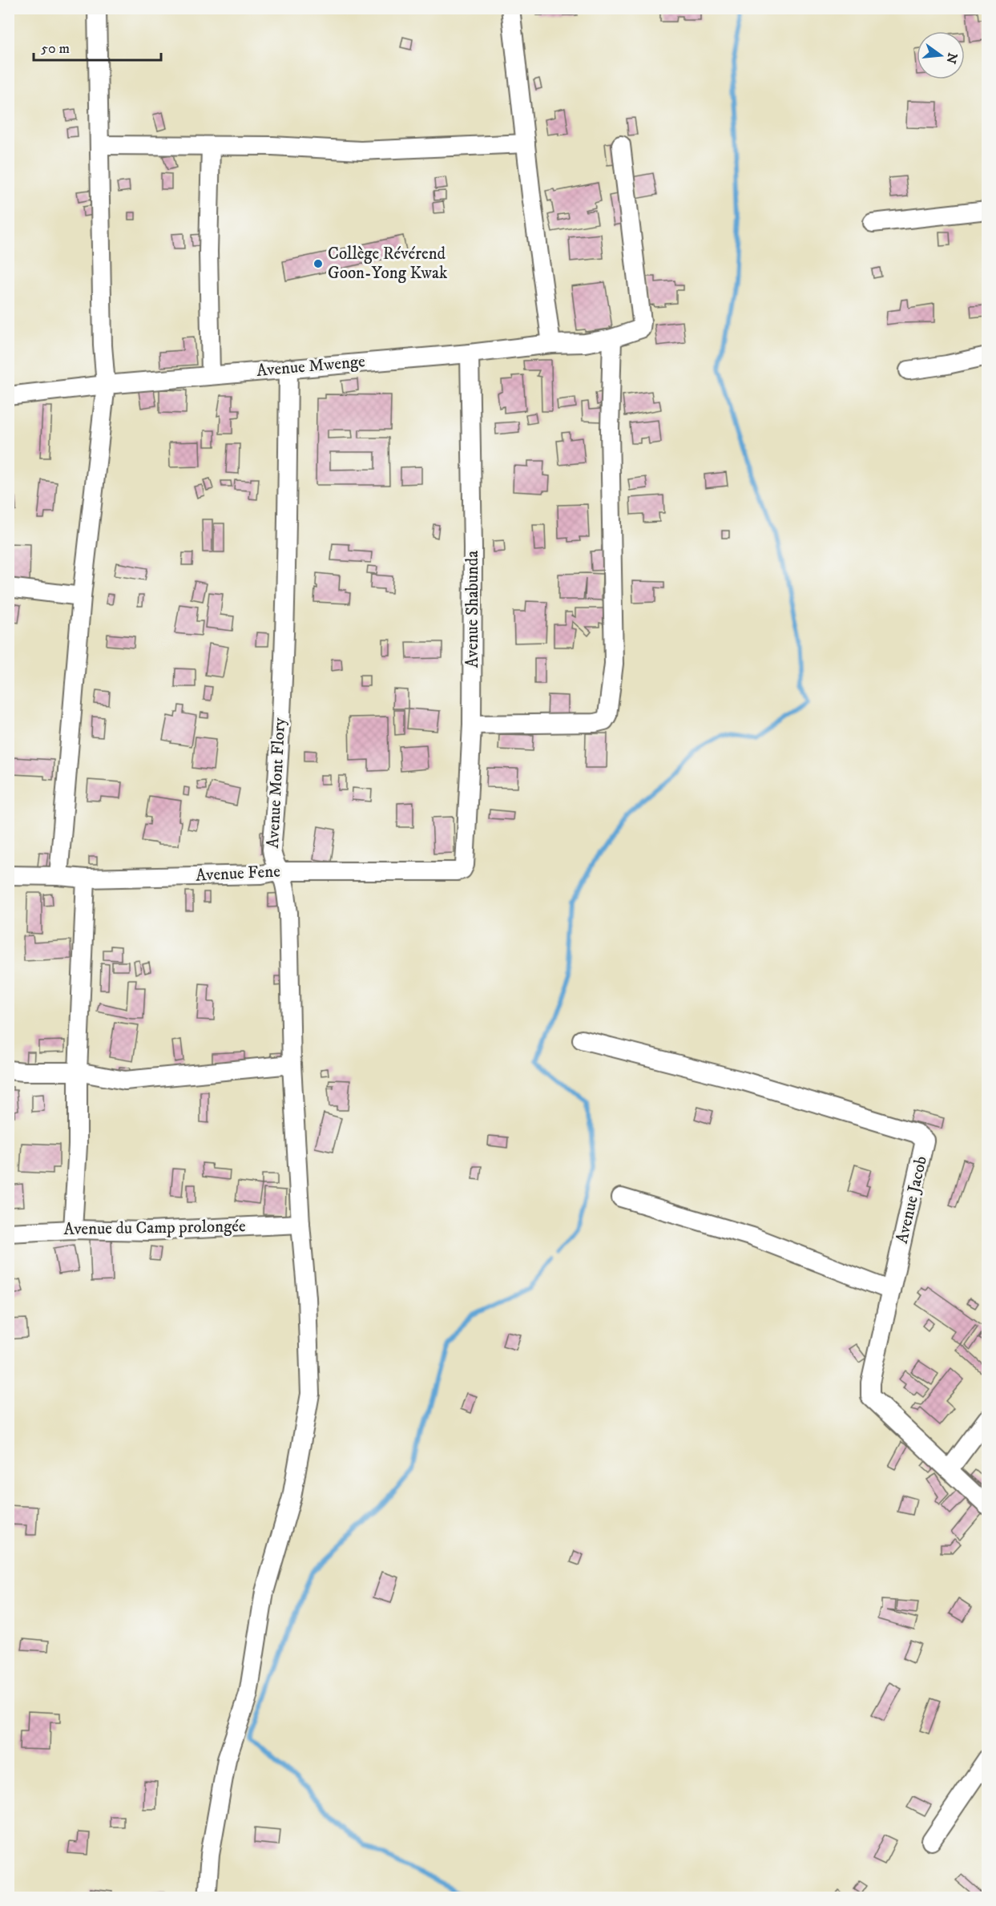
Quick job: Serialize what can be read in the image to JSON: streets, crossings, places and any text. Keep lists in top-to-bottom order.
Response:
{
  "streets": {
    "street": [
      "Avenue Mwenge",
      "Avenue Shabunda",
      "Avenue Mont Flory",
      "Avenue Fene",
      "Avenue Jacob",
      "Avenue du Camp prolongée"
    ]
  },
  "crossings": [
    ["Avenue Mwenge", "Avenue Shabunda"],
    ["Avenue Mwenge", "Avenue Mont Flory"],
    ["Avenue Shabunda", "Avenue Fene"],
    ["Avenue Mont Flory", "Avenue Fene"],
    ["Avenue Mont Flory", "Avenue du Camp prolongée"]
  ],
  "places": ["Collège Révérend Goon-Yong Kwak"],
  "scale_bar": "50 m",
  "north": "right"
}
